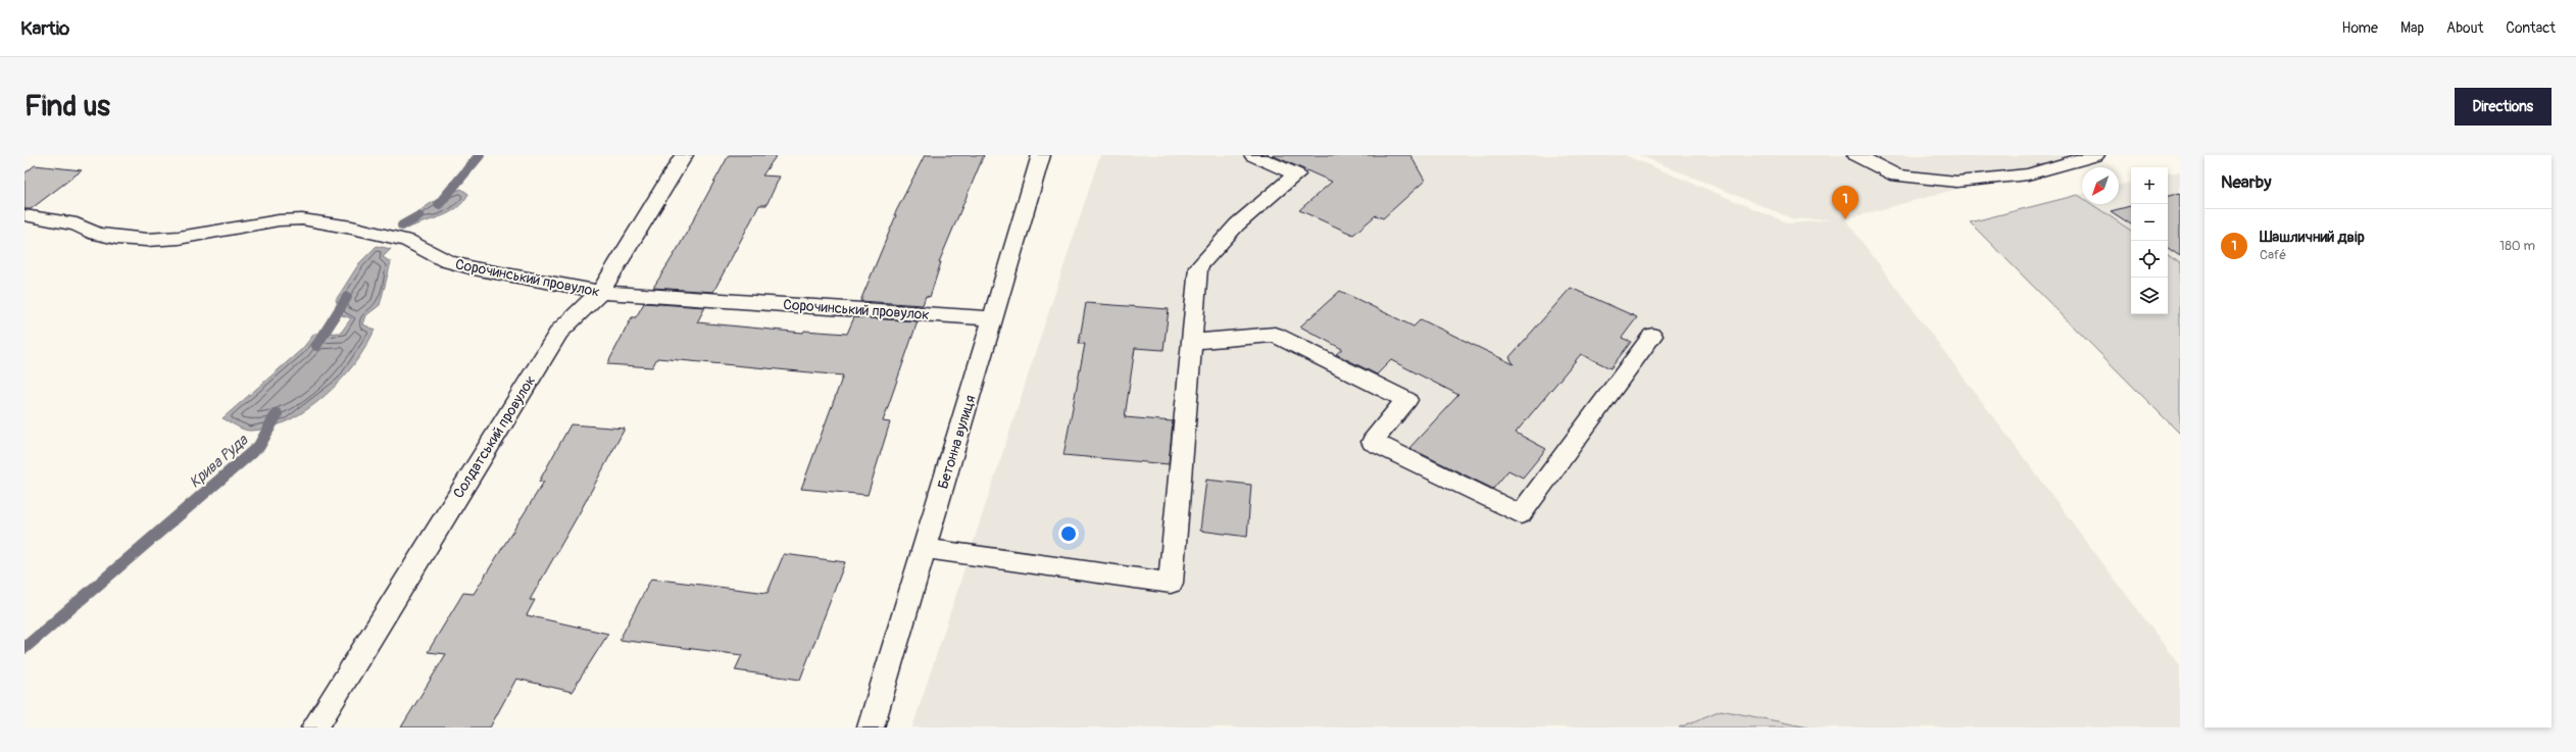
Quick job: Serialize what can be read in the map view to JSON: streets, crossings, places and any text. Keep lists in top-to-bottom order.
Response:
{
  "streets": {
    "street": ["Сорочинський провулок", "Солдатський провулок", "Бетонна вулиця"]
  },
  "crossings": [
    ["Сорочинський провулок", "Солдатський провулок"],
    ["Сорочинський провулок", "Бетонна вулиця"]
  ],
  "water": ["Крива Руда"],
  "north": "bottom left",
  "page": {
    "header": "Kartio",
    "nav": [
      "Home",
      "Map",
      "About",
      "Contact"
    ],
    "buttons": "Directions",
    "title": "Find us",
    "heading": "Nearby",
    "map_buttons": ["+", "−"],
    "pins": "1",
    "list": [
      {
        "mark": "1",
        "name": "Шашличний двір",
        "note": "Café",
        "value": "180 m"
      }
    ]
  }
}
